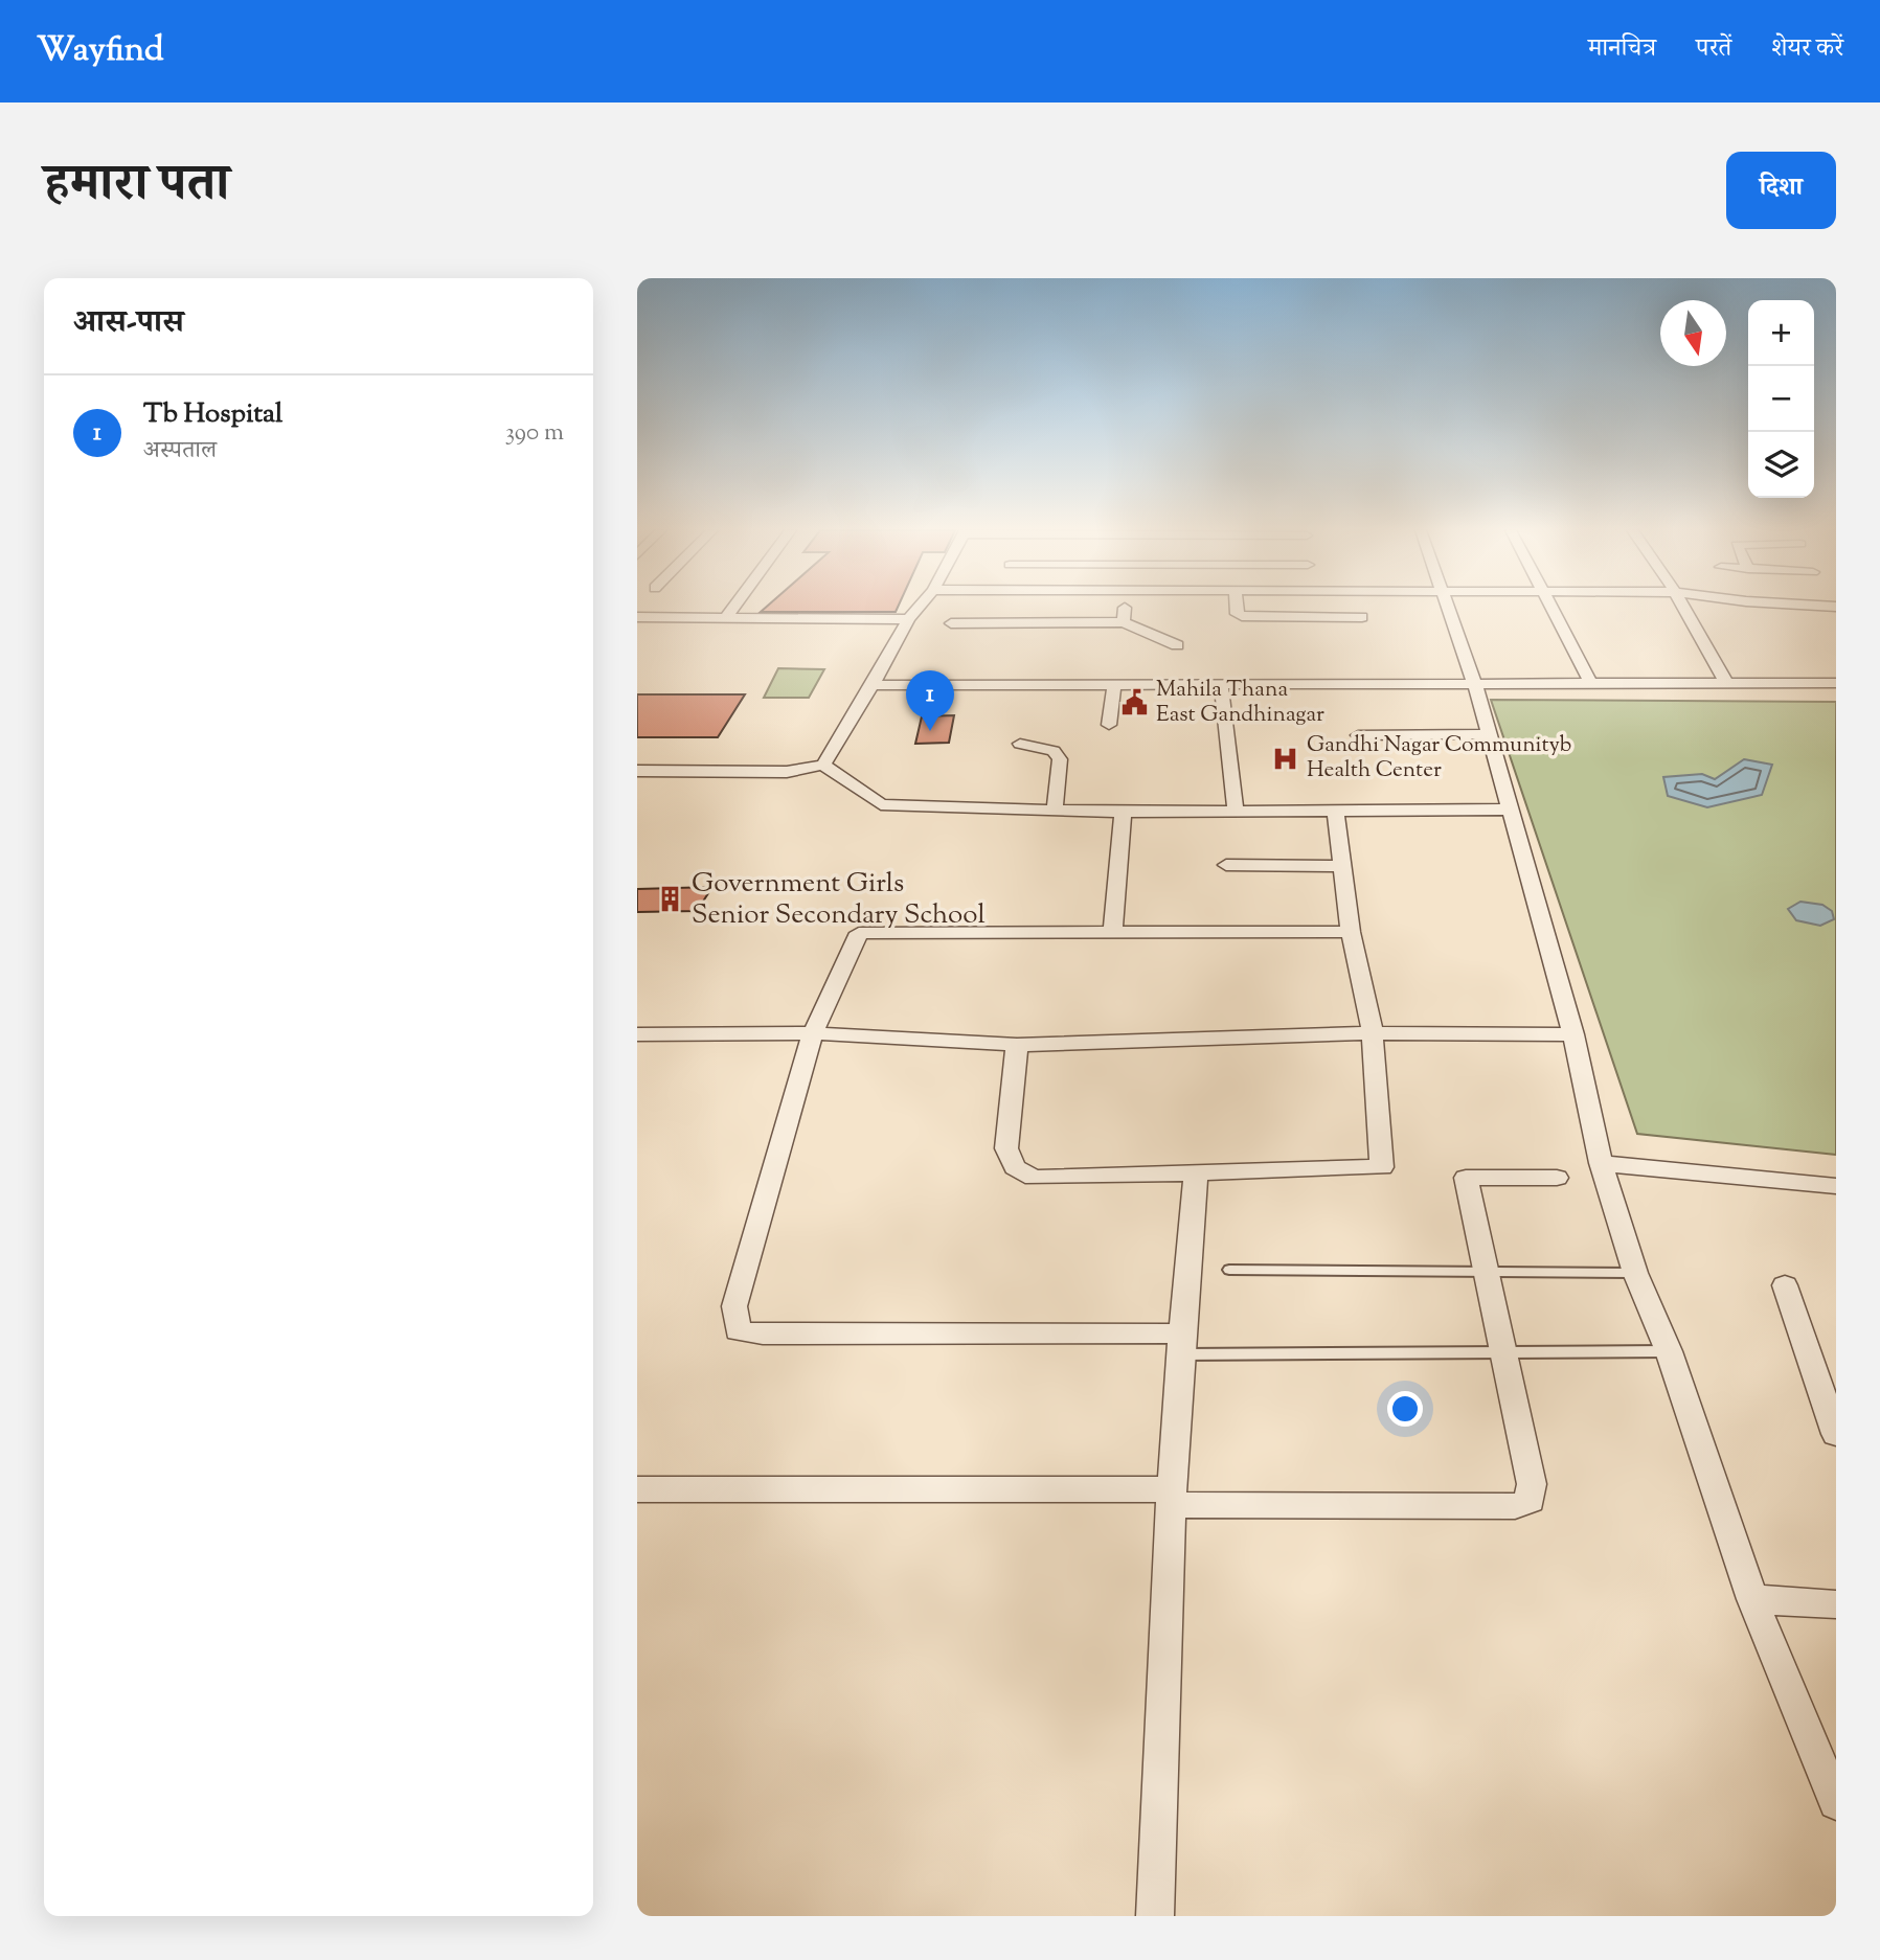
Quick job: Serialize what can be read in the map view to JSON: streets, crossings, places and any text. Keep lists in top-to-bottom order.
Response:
{
  "places": {
    "public building": ["Mahila Thana East Gandhinagar"],
    "hospital": ["Gandhi Nagar Communityb Health Center"],
    "building": ["Government Girls Senior Secondary School"]
  },
  "north": "bottom",
  "page": {
    "header": "Wayfind",
    "nav": ["मानचित्र", "परतें", "शेयर करें"],
    "title": "हमारा पता",
    "buttons": "दिशा",
    "heading": "आस-पास",
    "map_buttons": ["+", "−"],
    "list": [
      {
        "mark": "1",
        "name": "Tb Hospital",
        "note": "अस्पताल",
        "value": "390 m"
      }
    ],
    "pins": "1"
  }
}
